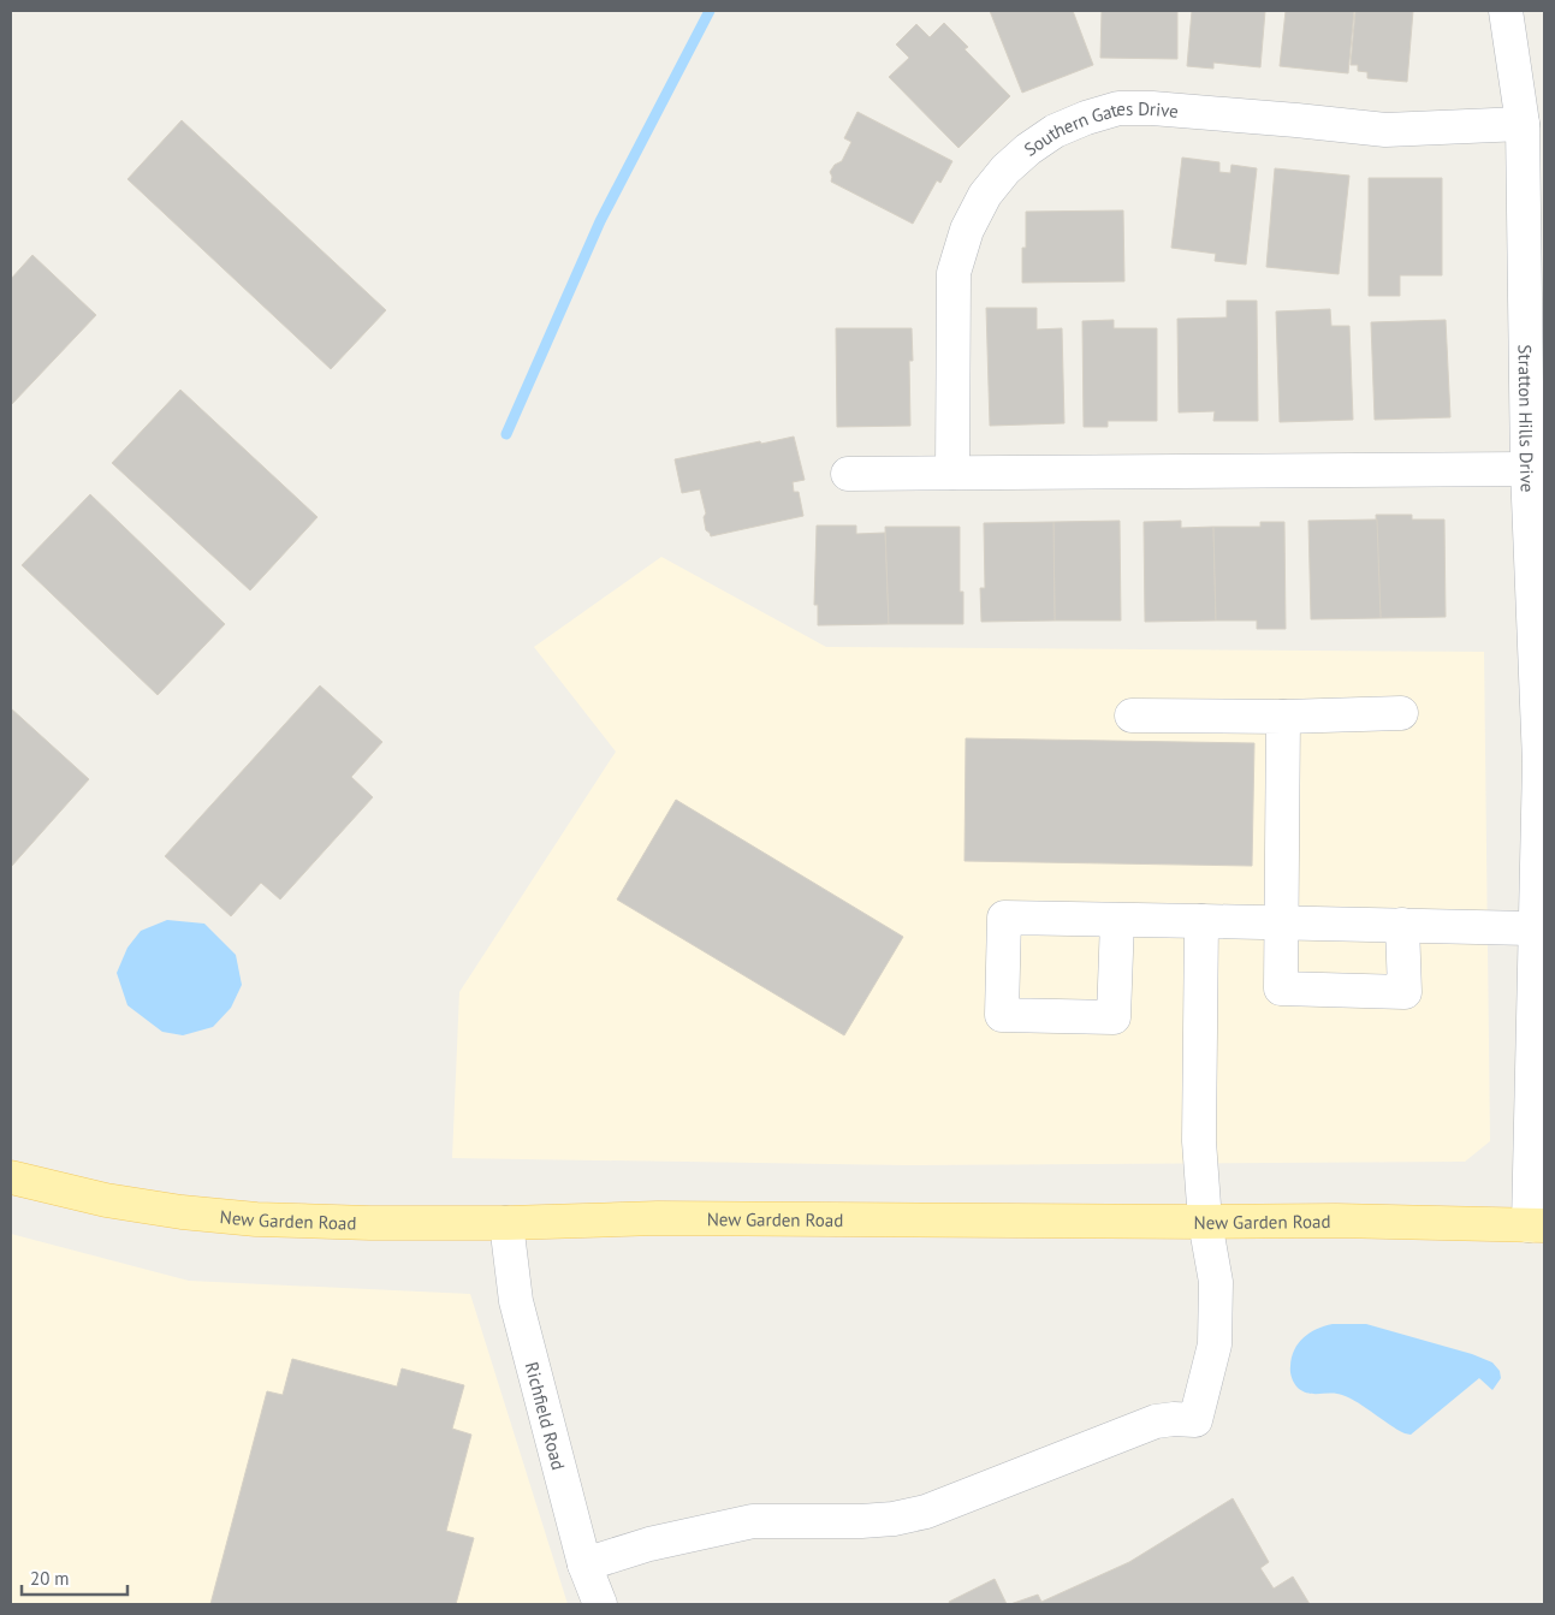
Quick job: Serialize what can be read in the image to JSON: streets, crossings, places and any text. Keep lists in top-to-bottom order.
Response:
{
  "streets": {
    "main road": ["New Garden Road"],
    "street": ["Southern Gates Drive", "Stratton Hills Drive", "Richfield Road"]
  },
  "crossings": [
    ["Southern Gates Drive", "Stratton Hills Drive"],
    ["Stratton Hills Drive", "New Garden Road"],
    ["New Garden Road", "Richfield Road"]
  ],
  "scale_bar": "20 m"
}
